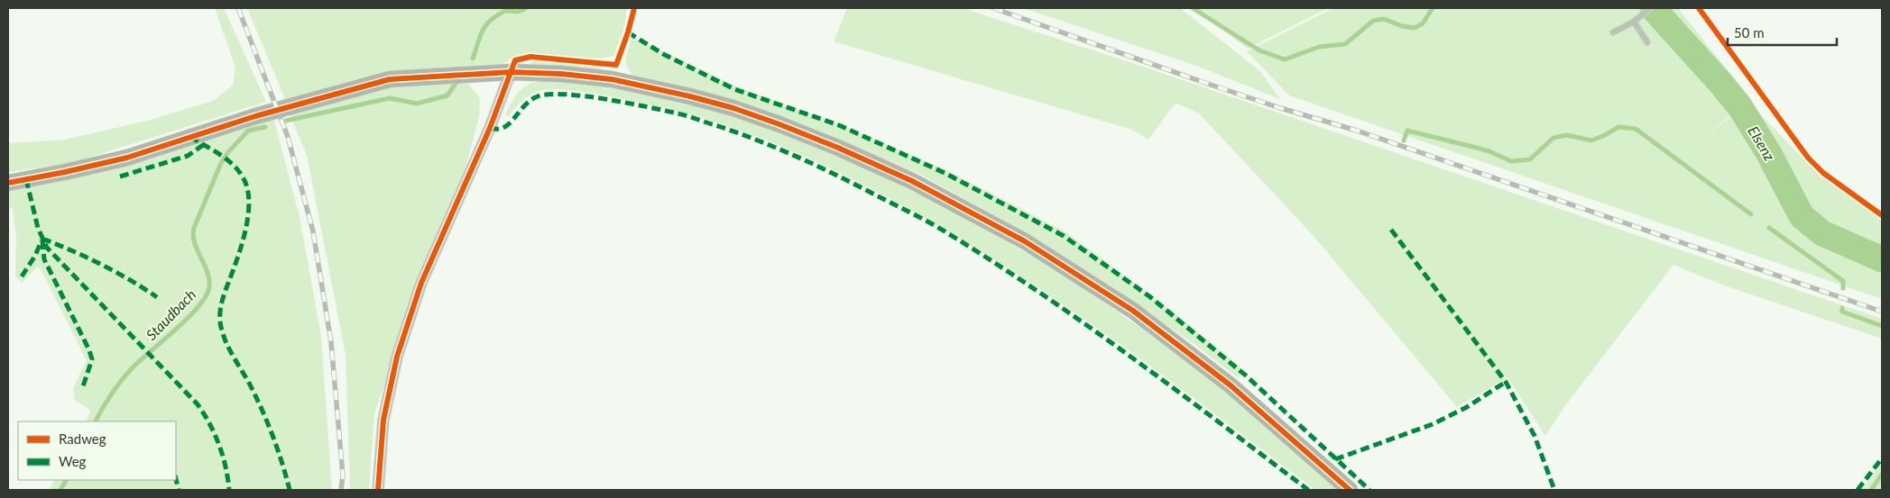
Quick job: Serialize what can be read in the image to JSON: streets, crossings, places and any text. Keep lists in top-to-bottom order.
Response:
{
  "water": ["Elsenz", "Staudbach"],
  "legend": ["Radweg", "Weg"],
  "scale_bar": "50 m"
}
